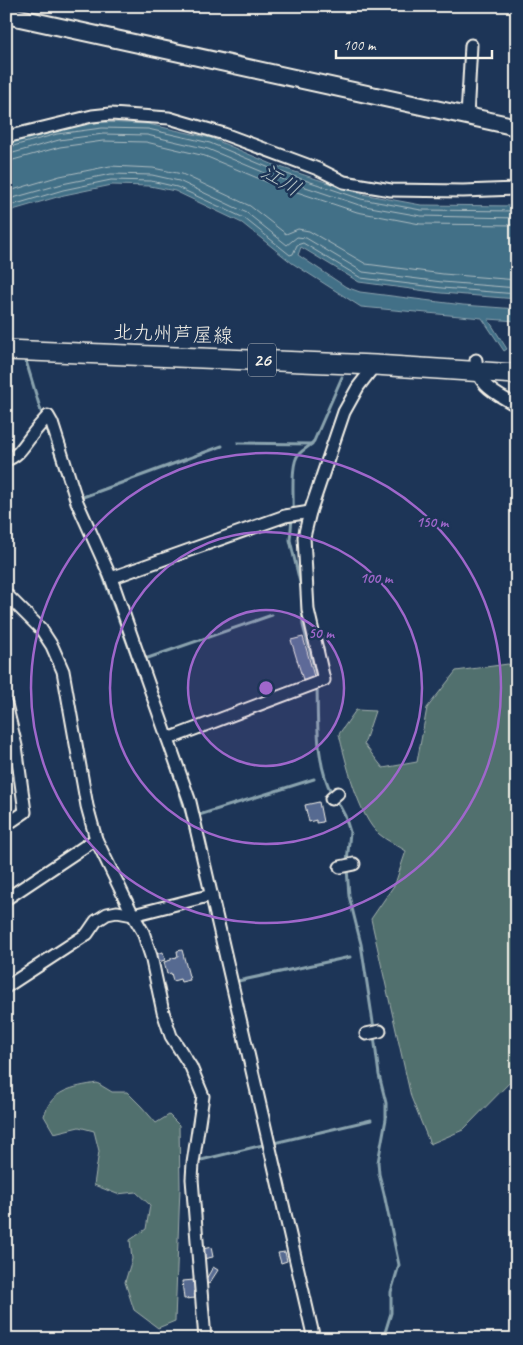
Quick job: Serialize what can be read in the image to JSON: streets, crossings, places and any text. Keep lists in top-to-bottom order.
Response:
{
  "streets": {
    "main road": ["北九州芦屋線", "26"]
  },
  "water": ["江川"],
  "scale_bar": "100 m",
  "rings": ["150 m", "100 m", "50 m"]
}
